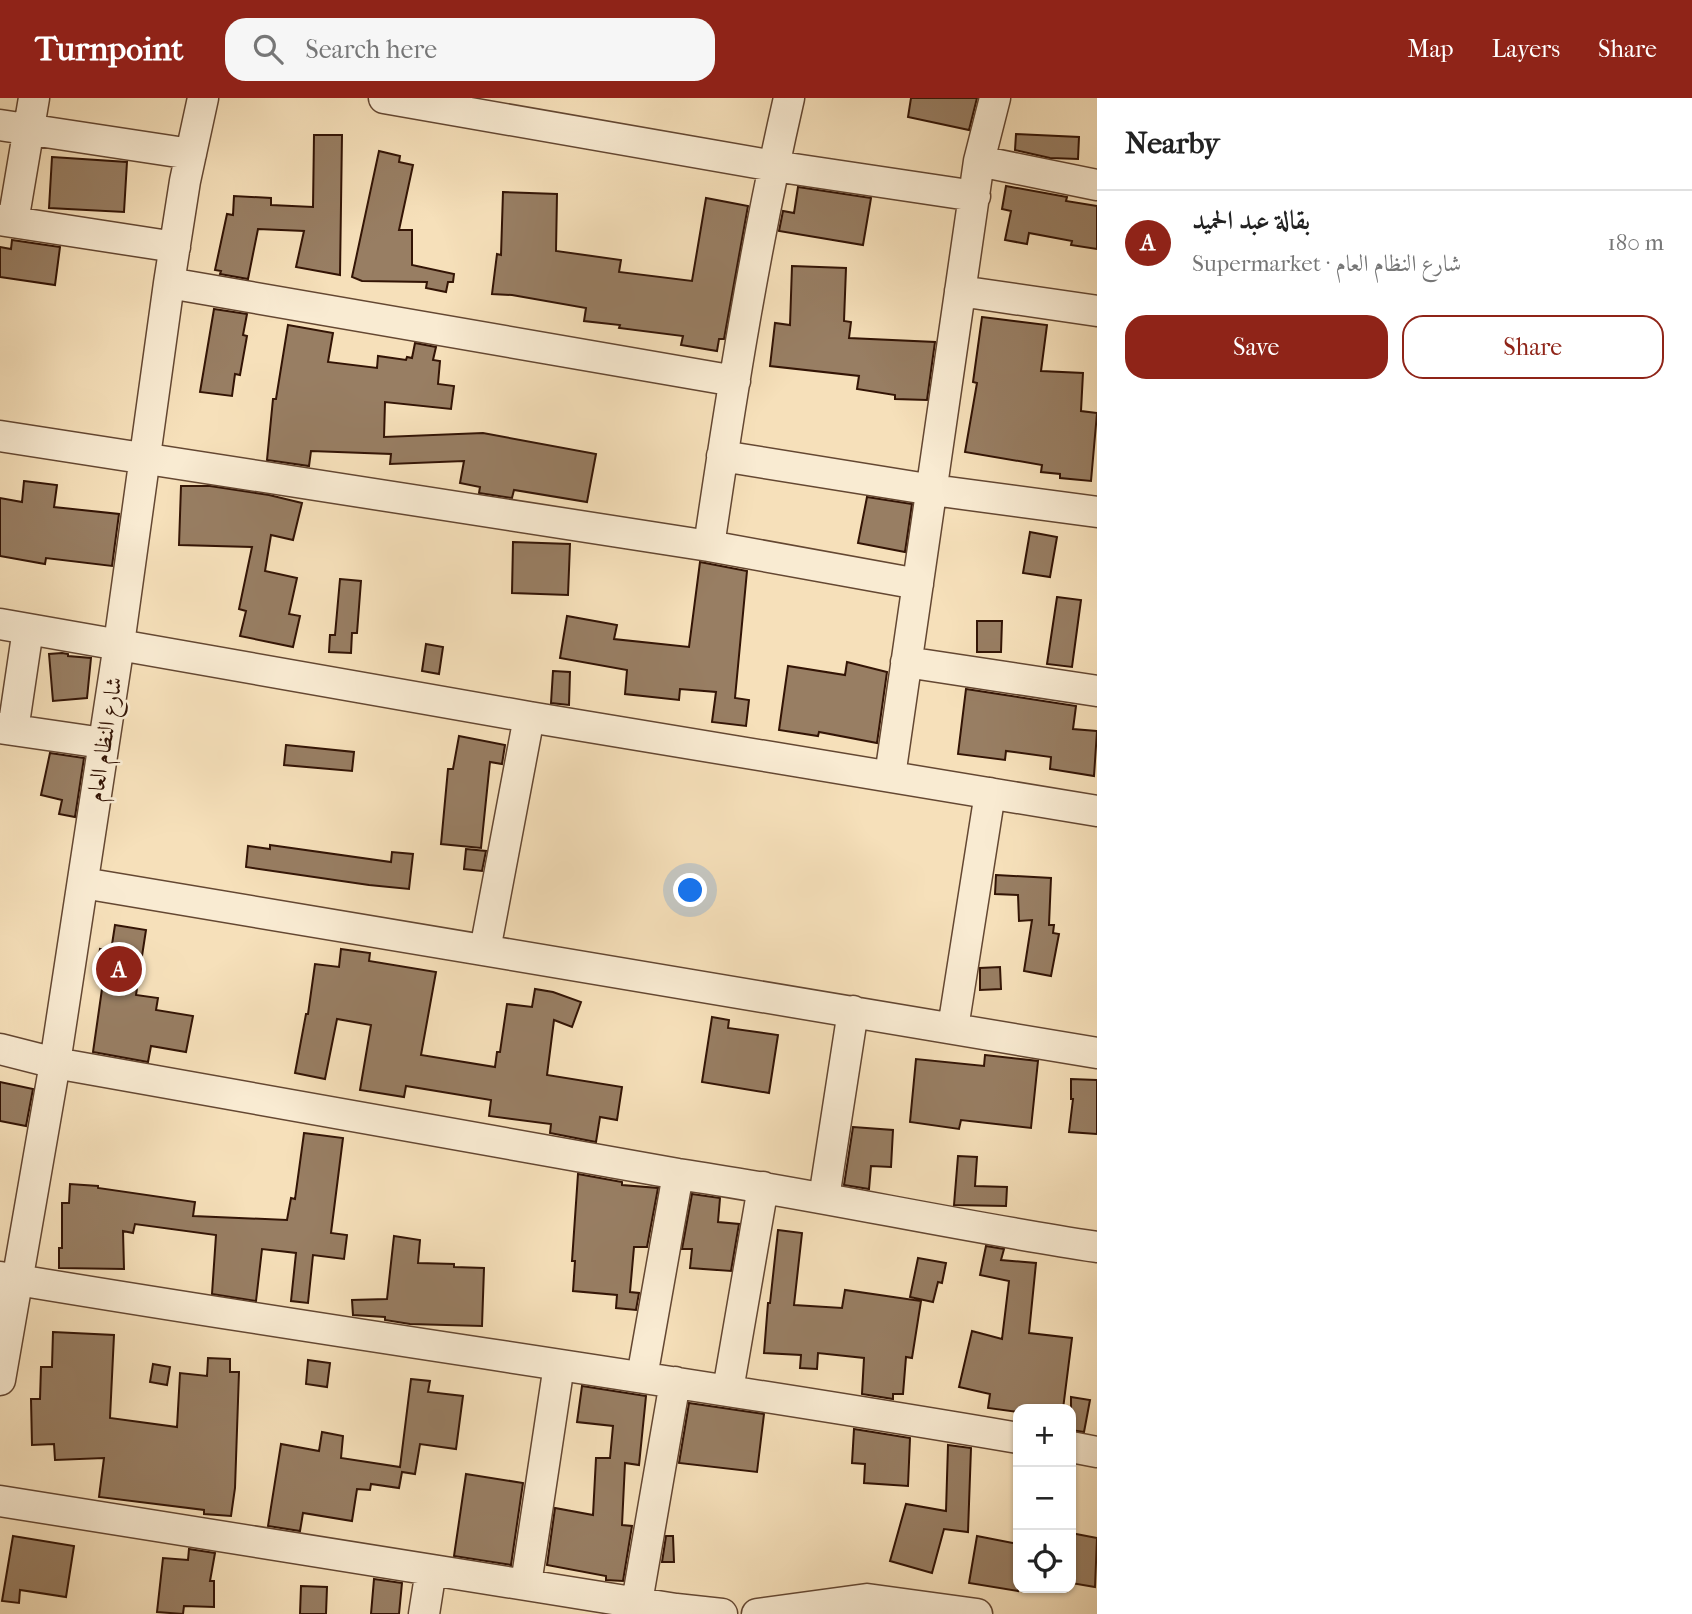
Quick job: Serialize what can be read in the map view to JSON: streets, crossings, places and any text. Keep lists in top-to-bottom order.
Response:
{
  "streets": {
    "street": ["شارع النظام العام"]
  },
  "page": {
    "header": "Turnpoint",
    "search": "Search here",
    "nav": ["Map", "Layers", "Share"],
    "heading": "Nearby",
    "list": [
      {
        "mark": "A",
        "name": "بقالة عبد الحميد",
        "note": "Supermarket · شارع النظام العام",
        "value": "180 m"
      }
    ],
    "buttons": ["Save", "Share"],
    "pins": "A",
    "map_buttons": ["+", "−"]
  }
}
